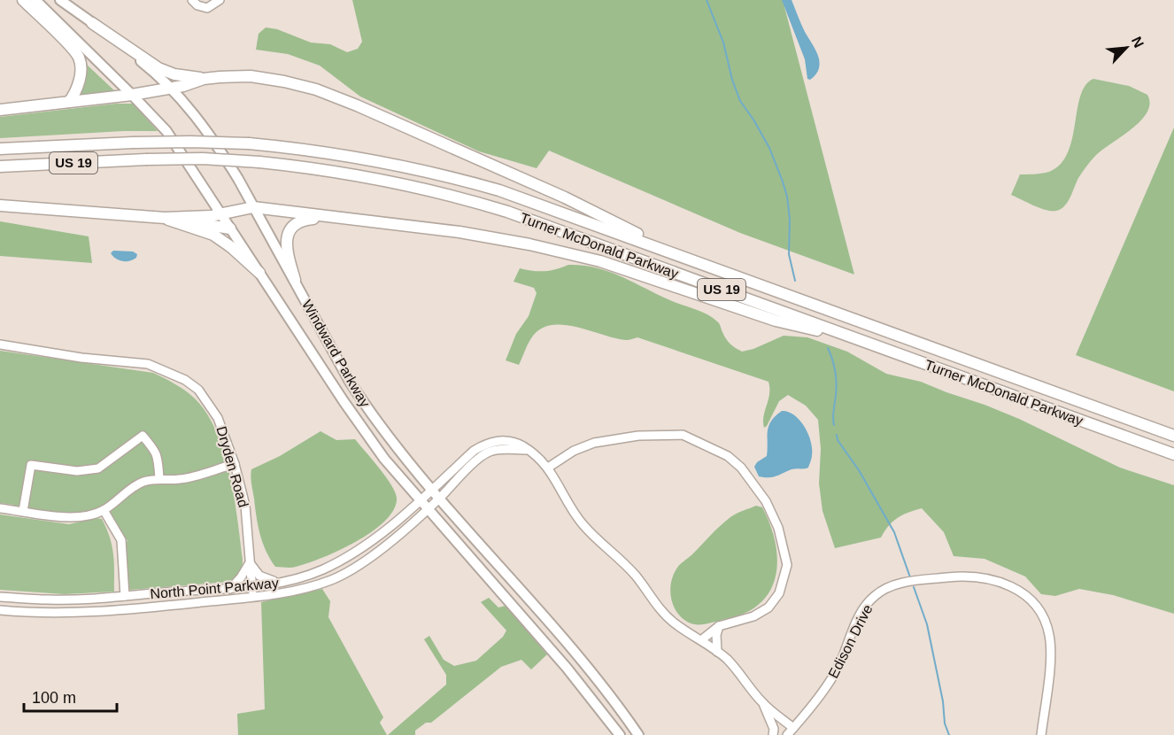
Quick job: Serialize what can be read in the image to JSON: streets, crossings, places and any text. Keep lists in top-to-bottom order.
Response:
{
  "streets": {
    "highway": ["US 19", "Turner McDonald Parkway"],
    "main road": ["Windward Parkway"],
    "street": ["Dryden Road", "North Point Parkway", "Edison Drive"]
  },
  "crossings": [
    ["Windward Parkway", "North Point Parkway"],
    ["Dryden Road", "North Point Parkway"]
  ],
  "scale_bar": "100 m",
  "north": "top right"
}
